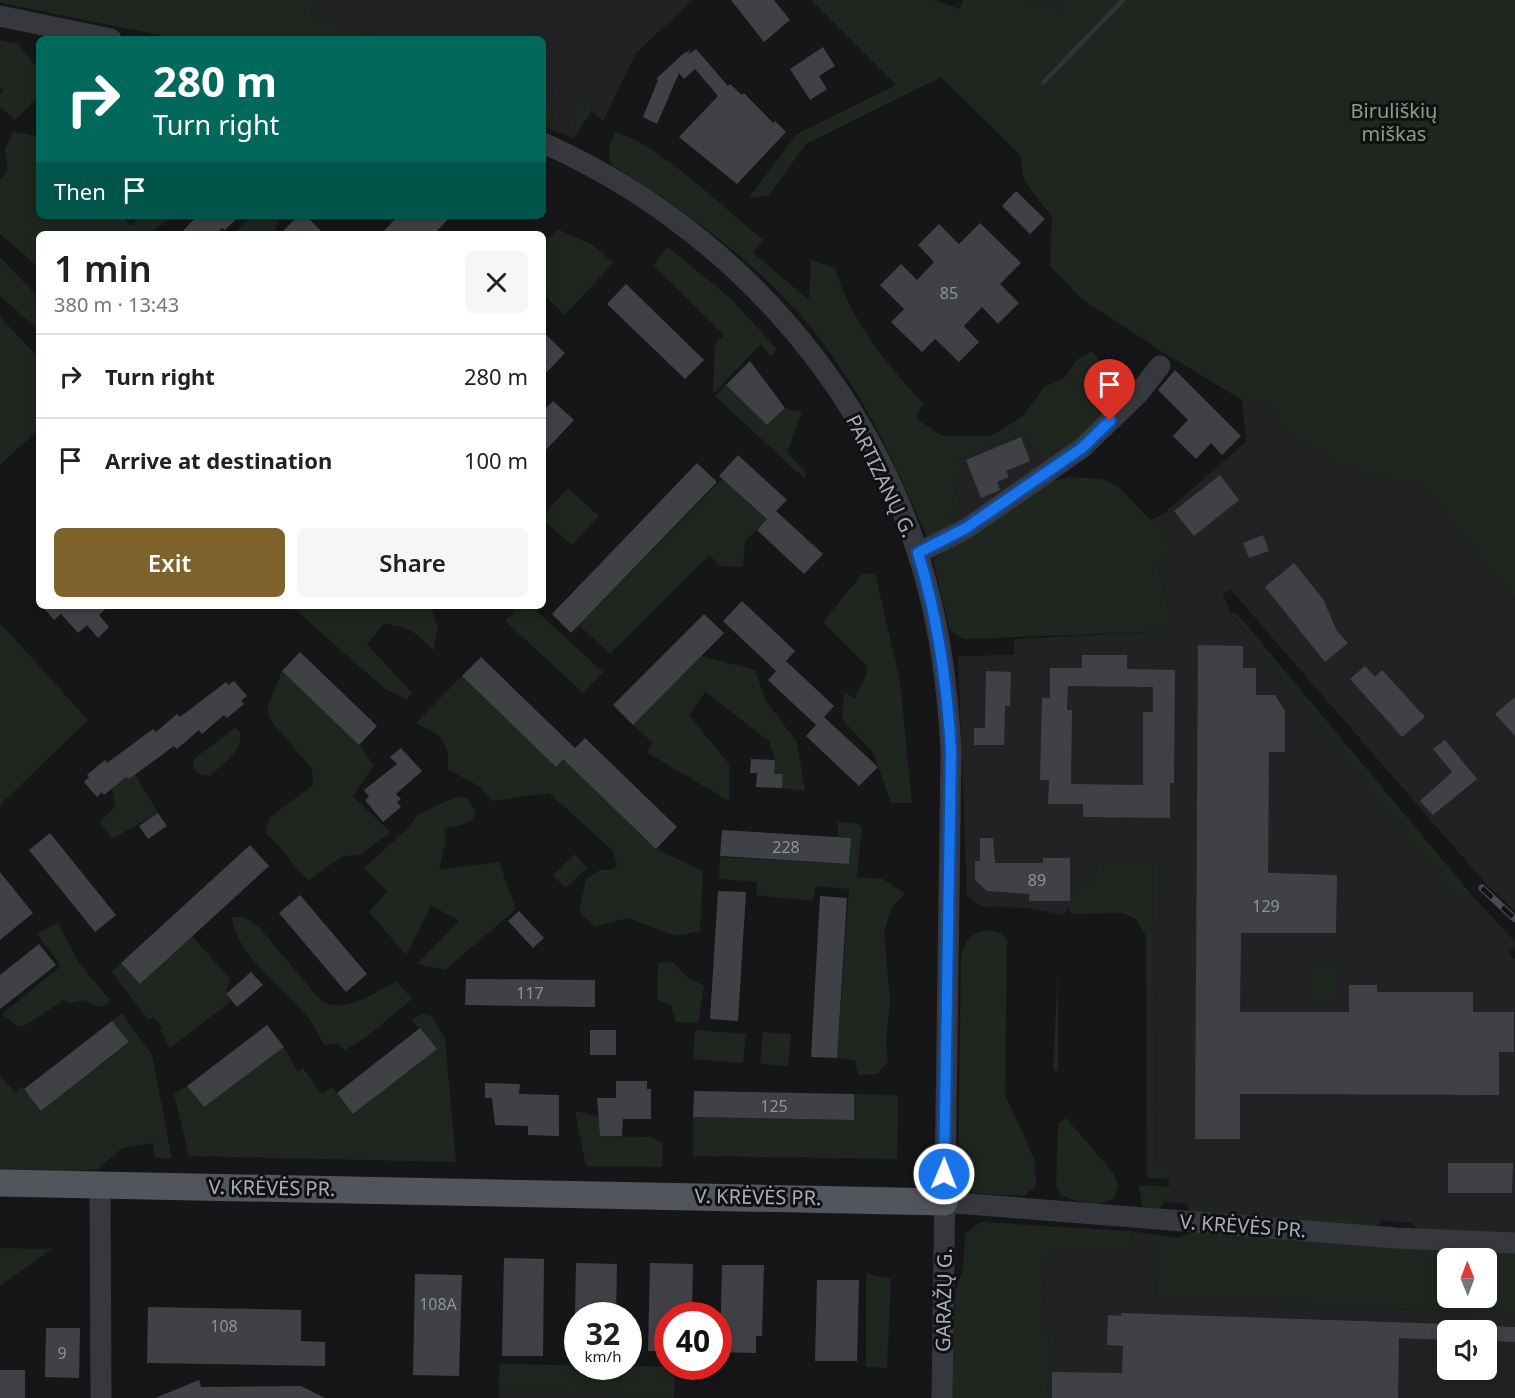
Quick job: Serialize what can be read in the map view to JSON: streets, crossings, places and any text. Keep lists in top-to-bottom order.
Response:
{
  "streets": {
    "main road": ["V. KRĖVĖS PR."],
    "street": ["PARTIZANŲ G.", "GARAŽŲ G."]
  },
  "crossings": [
    ["PARTIZANŲ G.", "V. KRĖVĖS PR."],
    ["PARTIZANŲ G.", "GARAŽŲ G."],
    ["V. KRĖVĖS PR.", "GARAŽŲ G."]
  ],
  "parks": ["Biruliškių miškas"],
  "house_numbers": [
    "85",
    "228",
    "89",
    "129",
    "117",
    "125",
    "108A",
    "108",
    "9"
  ],
  "north": "top",
  "page": {
    "turn": ["280 m", "Turn right"],
    "then": "Then",
    "heading": ["1 min", "380 m · 13:43"],
    "list": [
      {
        "name": "Turn right",
        "value": "280 m"
      },
      {
        "name": "Arrive at destination",
        "value": "100 m"
      }
    ],
    "buttons": ["Exit", "Share"],
    "speed": "32 km/h",
    "limit": "40"
  }
}
